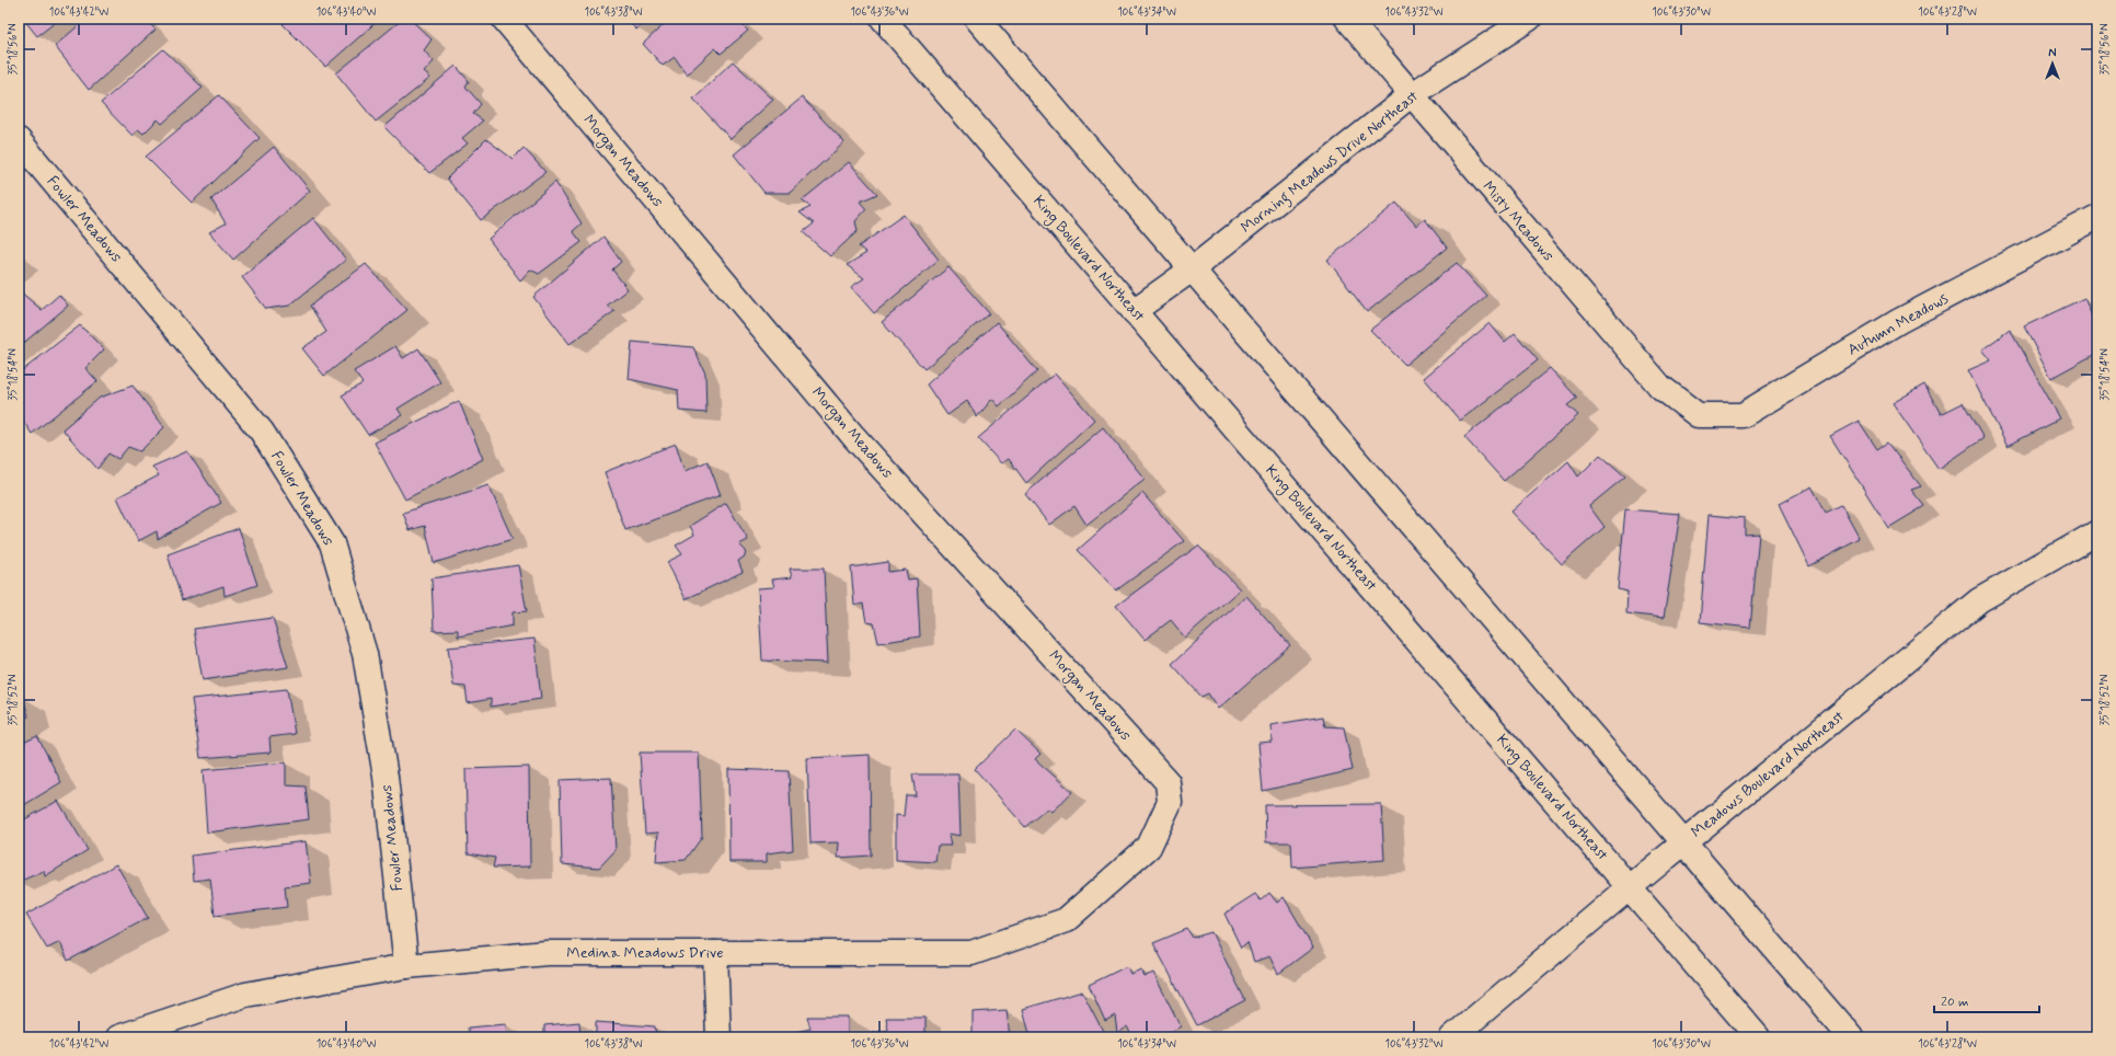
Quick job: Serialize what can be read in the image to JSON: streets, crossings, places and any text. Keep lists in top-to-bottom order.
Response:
{
  "streets": {
    "street": [
      "Morgan Meadows",
      "Morning Meadows Drive Northeast",
      "Fowler Meadows",
      "Misty Meadows",
      "King Boulevard Northeast",
      "Autumn Meadows",
      "Meadows Boulevard Northeast",
      "Medina Meadows Drive"
    ]
  },
  "crossings": [
    ["Morgan Meadows", "Medina Meadows Drive"],
    ["Morning Meadows Drive Northeast", "Misty Meadows"],
    ["Morning Meadows Drive Northeast", "King Boulevard Northeast"],
    ["Fowler Meadows", "Medina Meadows Drive"],
    ["Misty Meadows", "Autumn Meadows"],
    ["King Boulevard Northeast", "Meadows Boulevard Northeast"]
  ],
  "scale_bar": "20 m",
  "north": "top",
  "coordinates": [
    "106°43'42\"W",
    "106°43'40\"W",
    "106°43'38\"W",
    "106°43'36\"W",
    "106°43'34\"W",
    "106°43'32\"W",
    "106°43'30\"W",
    "106°43'28\"W",
    "35°18'56\"N",
    "35°18'54\"N",
    "35°18'52\"N"
  ]
}
